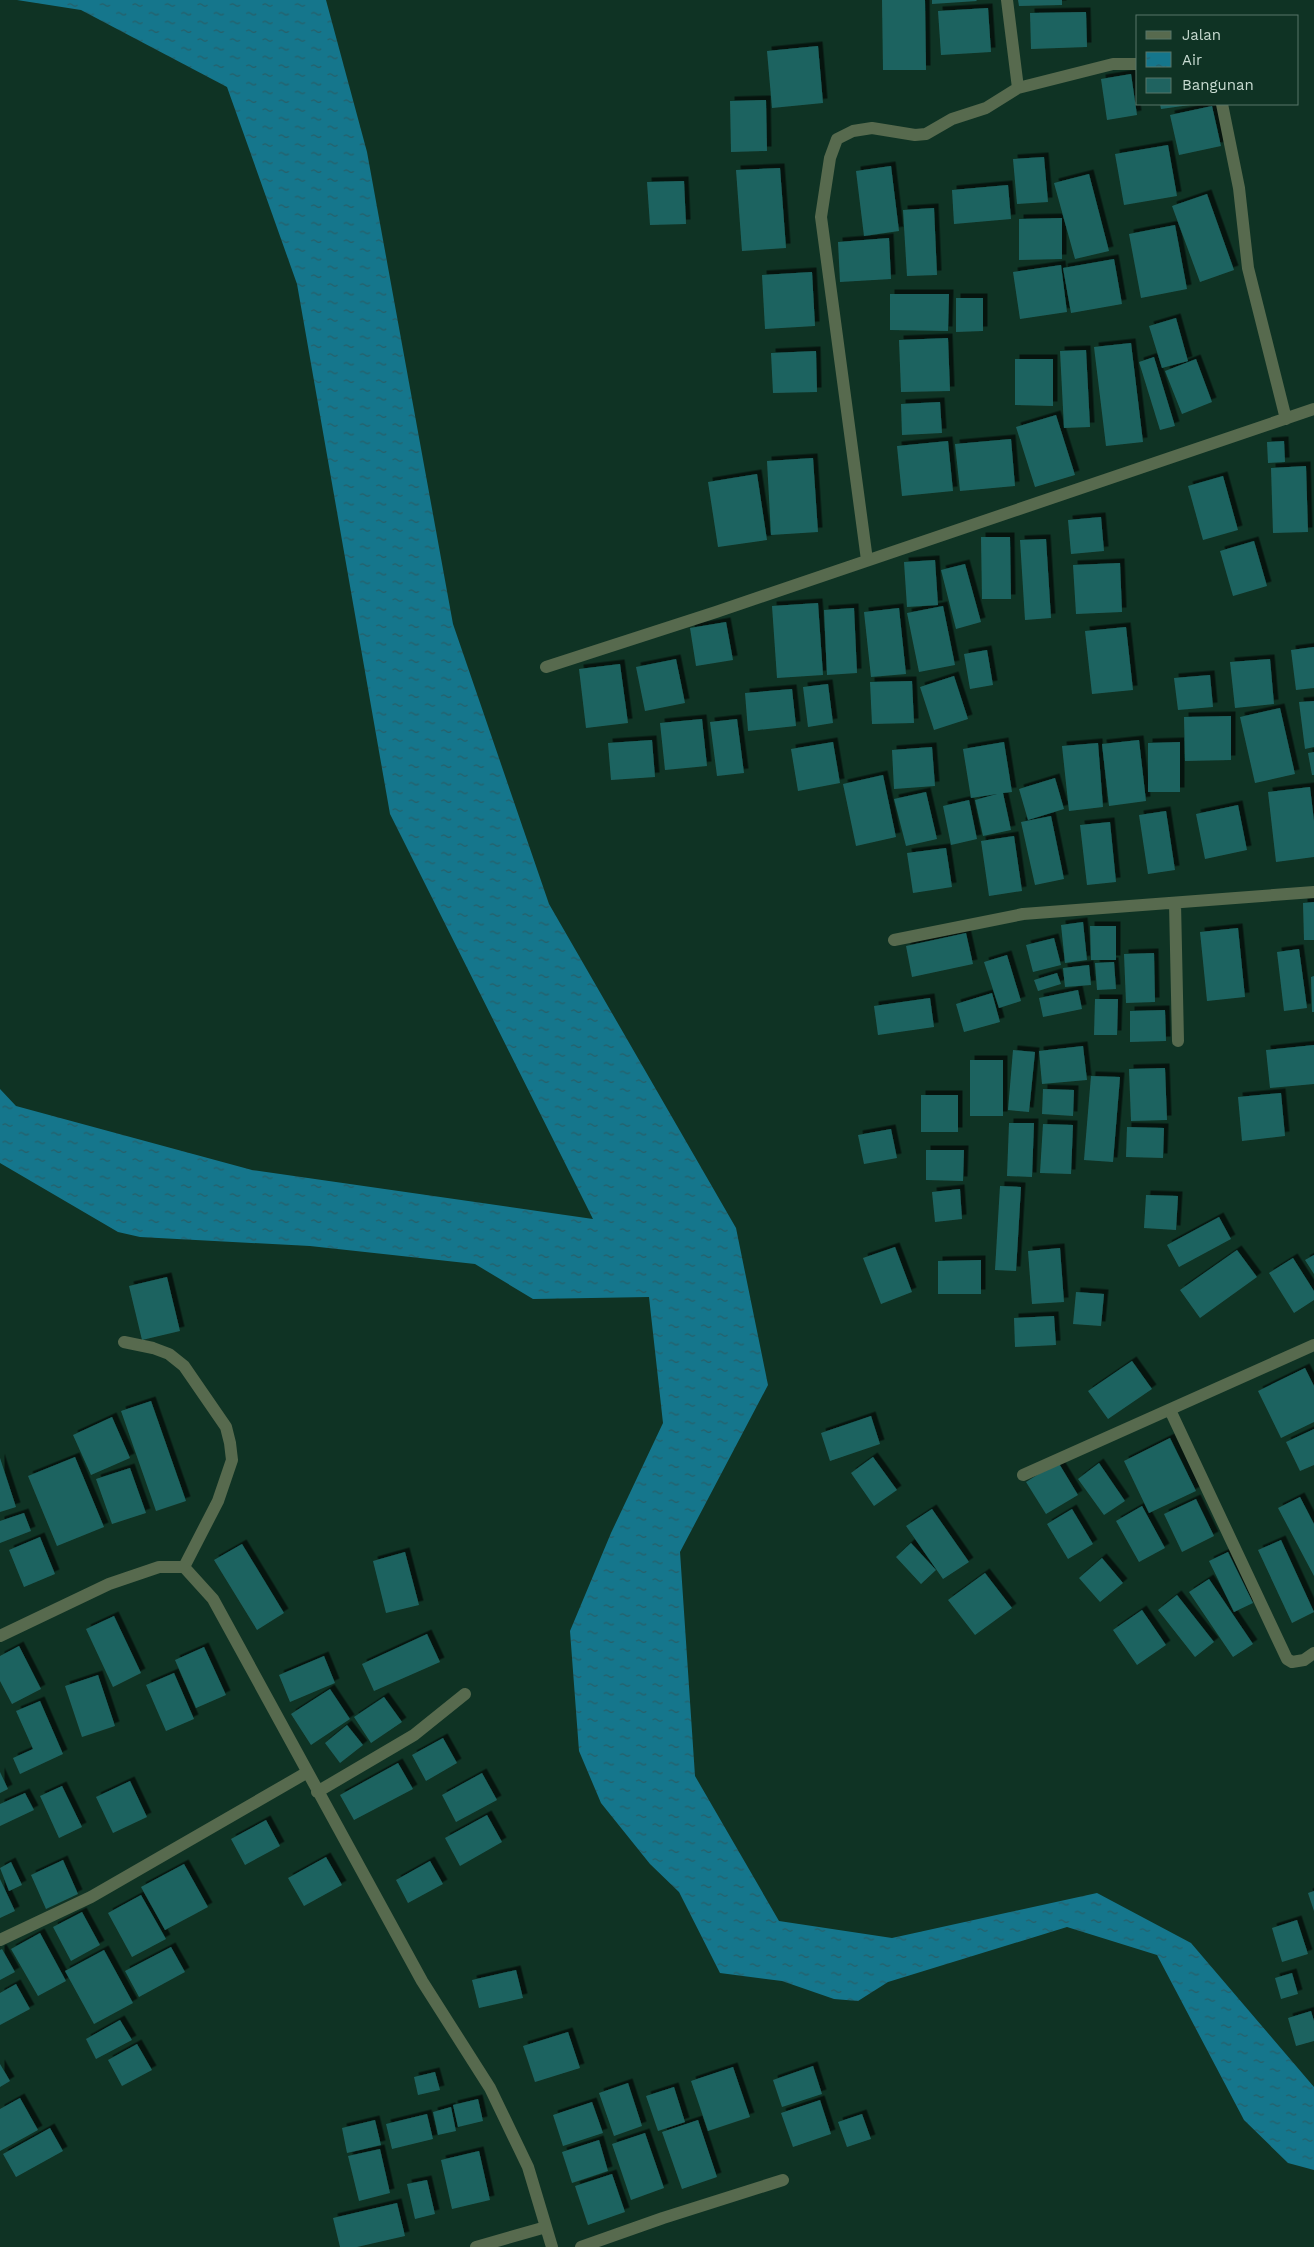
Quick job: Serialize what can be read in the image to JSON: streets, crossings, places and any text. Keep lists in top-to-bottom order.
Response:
{
  "legend": ["Jalan", "Air", "Bangunan"]
}
